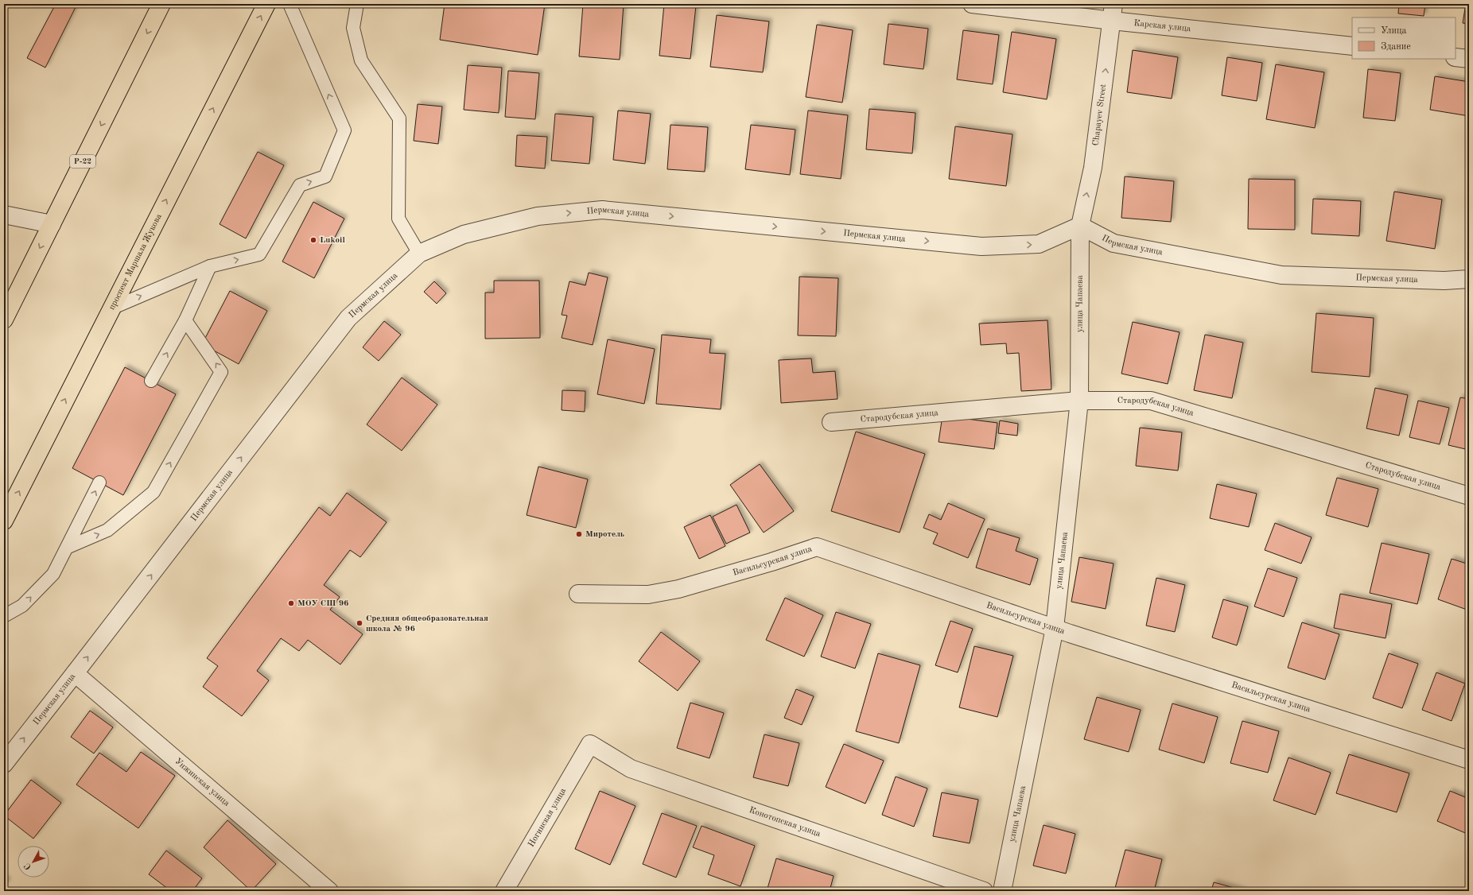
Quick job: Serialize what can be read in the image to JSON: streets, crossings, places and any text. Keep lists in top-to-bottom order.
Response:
{
  "streets": {
    "highway": ["Р-22", "проспект Маршала Жукова"],
    "street": [
      "Карская улица",
      "Chapayev Street",
      "Пермская улица",
      "улица Чапаева",
      "Стародубская улица",
      "Васильсурская улица",
      "Унжинская улица",
      "Ногинская улица",
      "Конотопская улица"
    ]
  },
  "crossings": [
    ["Карская улица", "Chapayev Street"],
    ["Chapayev Street", "Пермская улица"],
    ["Chapayev Street", "улица Чапаева"],
    ["Пермская улица", "улица Чапаева"],
    ["Пермская улица", "Унжинская улица"],
    ["улица Чапаева", "Стародубская улица"],
    ["улица Чапаева", "Васильсурская улица"],
    ["Ногинская улица", "Конотопская улица"]
  ],
  "one_way": ["Chapayev Street", "Пермская улица"],
  "places": [
    "Lukoil",
    "Миротель",
    "МОУ СШ 96",
    "Средняя общеобразовательная школа № 96"
  ],
  "legend": ["Улица", "Здание"],
  "north": "bottom left"
}
